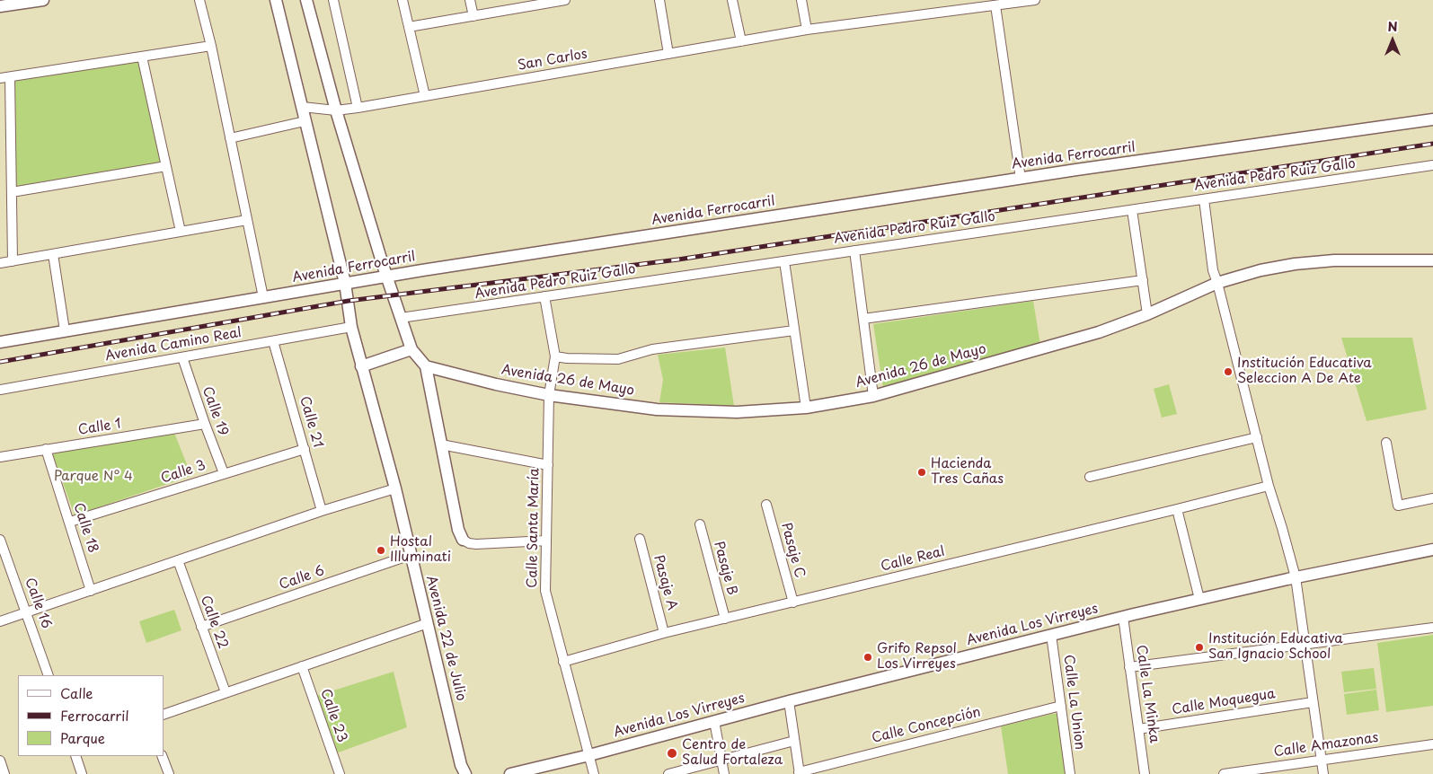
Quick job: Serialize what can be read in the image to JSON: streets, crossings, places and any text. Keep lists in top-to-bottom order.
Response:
{
  "streets": {
    "street": [
      "San Carlos",
      "Avenida Ferrocarril",
      "Avenida Pedro Ruiz Gallo",
      "Avenida Camino Real",
      "Avenida 26 de Mayo",
      "Calle 19",
      "Calle 21",
      "Calle 1",
      "Calle 3",
      "Calle 18",
      "Calle Santa María",
      "Pasaje C",
      "Calle Real",
      "Pasaje B",
      "Calle 6",
      "Pasaje A",
      "Calle 16",
      "Calle 22",
      "Avenida Los Virreyes",
      "Avenida 22 de Julio",
      "Calle La Minka",
      "Calle La Union",
      "Calle Moquegua",
      "Calle 23",
      "Calle Concepción",
      "Calle Amazonas"
    ]
  },
  "crossings": [
    ["San Carlos", "Avenida 22 de Julio"],
    ["Avenida Ferrocarril", "Avenida 22 de Julio"],
    ["Avenida Pedro Ruiz Gallo", "Calle Santa María"],
    ["Avenida Camino Real", "Calle 19"],
    ["Avenida Camino Real", "Calle 21"],
    ["Avenida Camino Real", "Avenida 22 de Julio"],
    ["Avenida 26 de Mayo", "Calle Santa María"],
    ["Calle 19", "Calle 1"],
    ["Calle 19", "Calle 3"],
    ["Calle 21", "Calle 3"],
    ["Calle 1", "Calle 18"],
    ["Calle 3", "Calle 18"],
    ["Calle Santa María", "Calle Real"],
    ["Calle Santa María", "Avenida Los Virreyes"],
    ["Pasaje C", "Calle Real"],
    ["Calle Real", "Pasaje B"],
    ["Calle Real", "Pasaje A"],
    ["Calle 6", "Calle 22"],
    ["Calle 6", "Avenida 22 de Julio"],
    ["Avenida Los Virreyes", "Calle La Minka"],
    ["Avenida Los Virreyes", "Calle La Union"],
    ["Calle La Minka", "Calle Moquegua"],
    ["Calle La Union", "Calle Concepción"]
  ],
  "parks": ["Parque N° 4"],
  "places": [
    "Institución Educativa Seleccion A De Ate",
    "Hacienda Tres Cañas",
    "Hostal Illuminati",
    "Institución Educativa San Ignacio School",
    "Grifo Repsol Los Virreyes",
    "Centro de Salud Fortaleza"
  ],
  "legend": ["Calle", "Ferrocarril", "Parque"],
  "north": "top"
}
